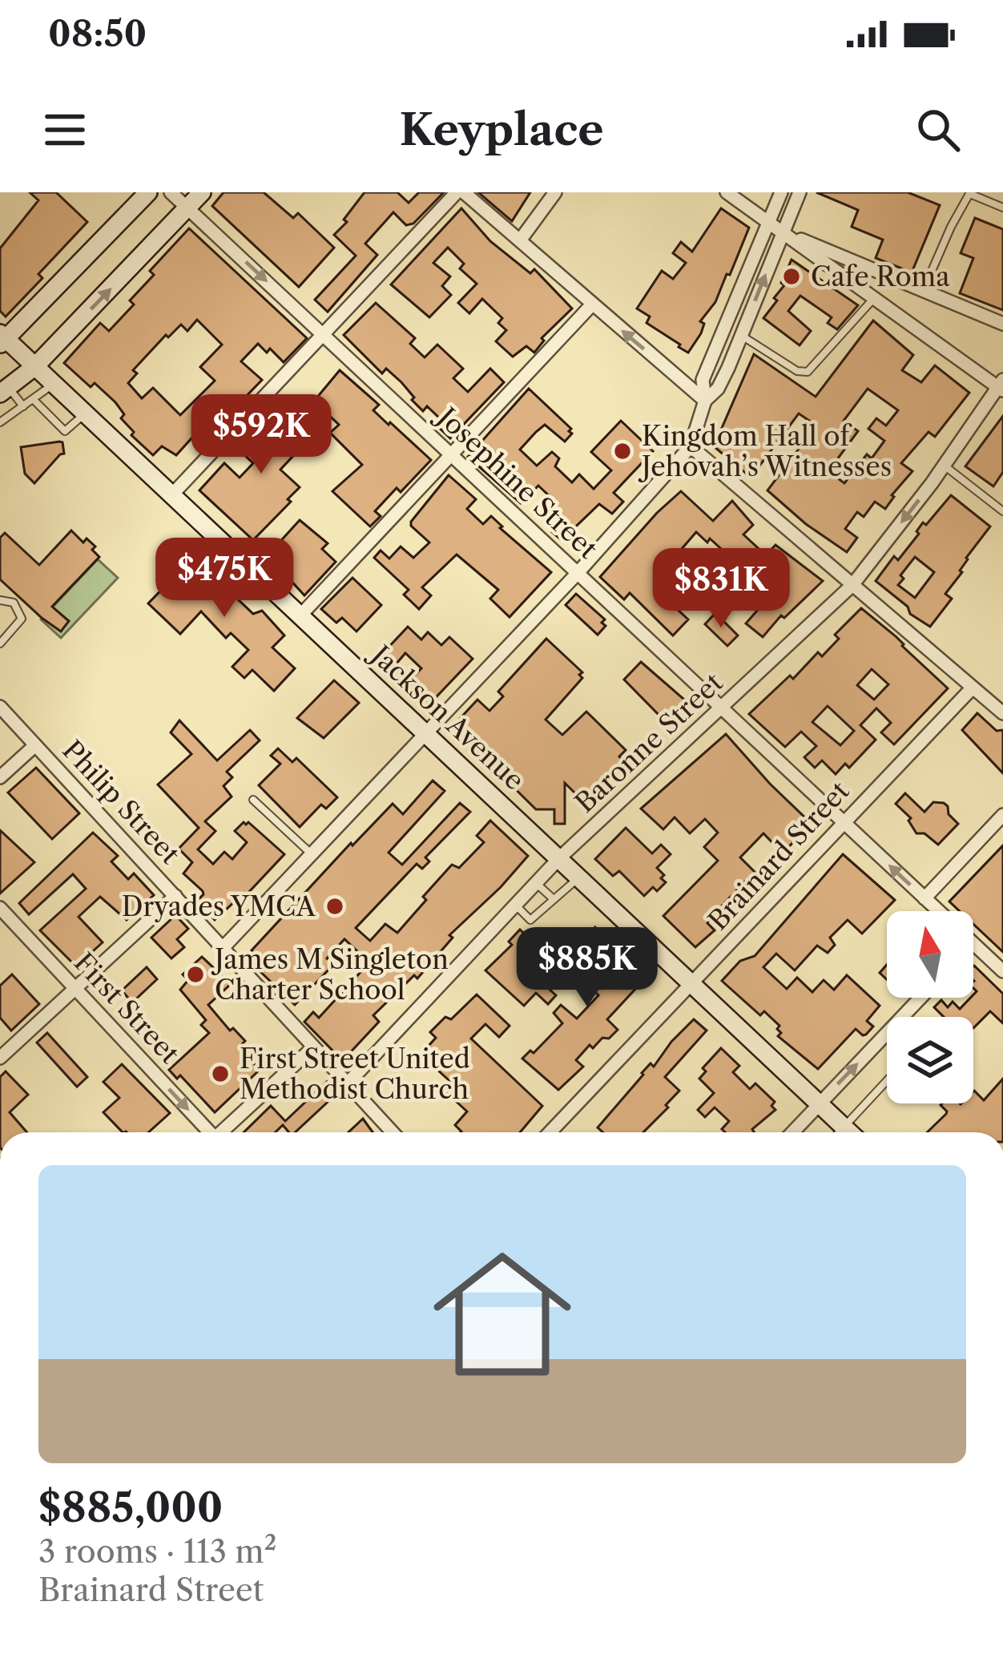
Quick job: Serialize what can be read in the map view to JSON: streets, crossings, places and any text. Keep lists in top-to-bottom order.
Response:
{
  "streets": {
    "street": [
      "Josephine Street",
      "Jackson Avenue",
      "Baronne Street",
      "Philip Street",
      "Brainard Street",
      "First Street"
    ]
  },
  "crossings": [
    ["Josephine Street", "Baronne Street"],
    ["Josephine Street", "Brainard Street"],
    ["Jackson Avenue", "Baronne Street"],
    ["Jackson Avenue", "Brainard Street"],
    ["Baronne Street", "Philip Street"]
  ],
  "one_way": ["First Street"],
  "places": [
    "Cafe Roma",
    "Kingdom Hall of Jehovah’s Witnesses",
    "Dryades YMCA",
    "James M Singleton Charter School",
    "First Street United Methodist Church"
  ],
  "north": "top",
  "page": {
    "status": "08:50",
    "header": "Keyplace",
    "price": [
      "$592K",
      "$475K",
      "$831K",
      "$885K"
    ],
    "list": [
      {
        "name": "$885,000",
        "note": "3 rooms · 113 m² · Brainard Street"
      }
    ]
  }
}
